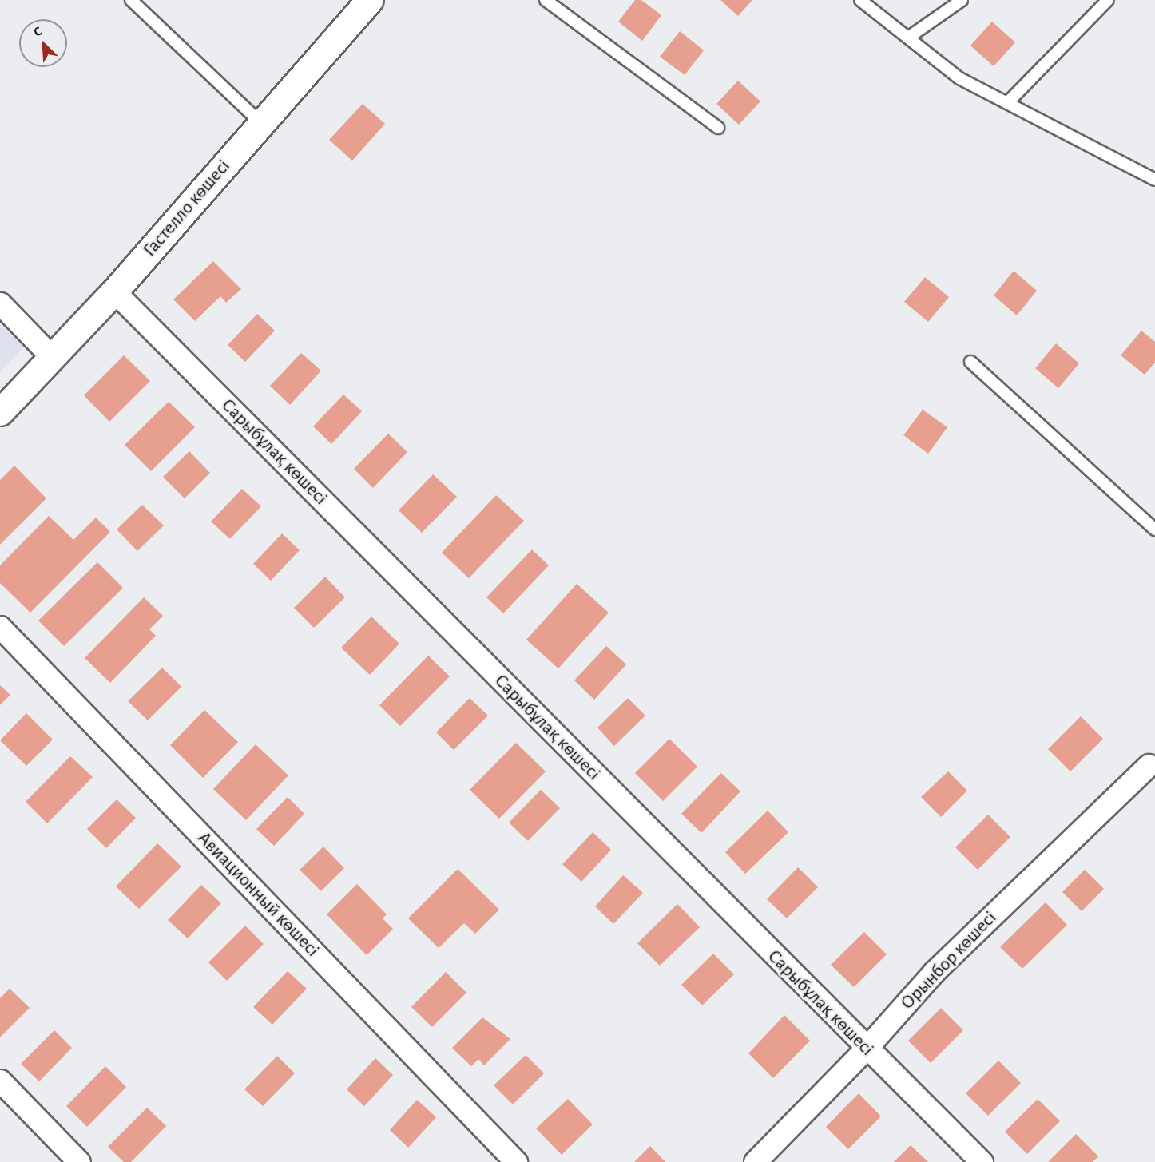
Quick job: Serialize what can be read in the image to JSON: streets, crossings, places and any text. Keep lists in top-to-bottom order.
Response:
{
  "streets": {
    "street": [
      "Гастелло көшесі",
      "Сарыбұлақ көшесі",
      "Авиационный көшесі",
      "Орынбор көшесі"
    ]
  },
  "crossings": [
    ["Гастелло көшесі", "Сарыбұлақ көшесі"],
    ["Сарыбұлақ көшесі", "Орынбор көшесі"]
  ],
  "north": "top left"
}
